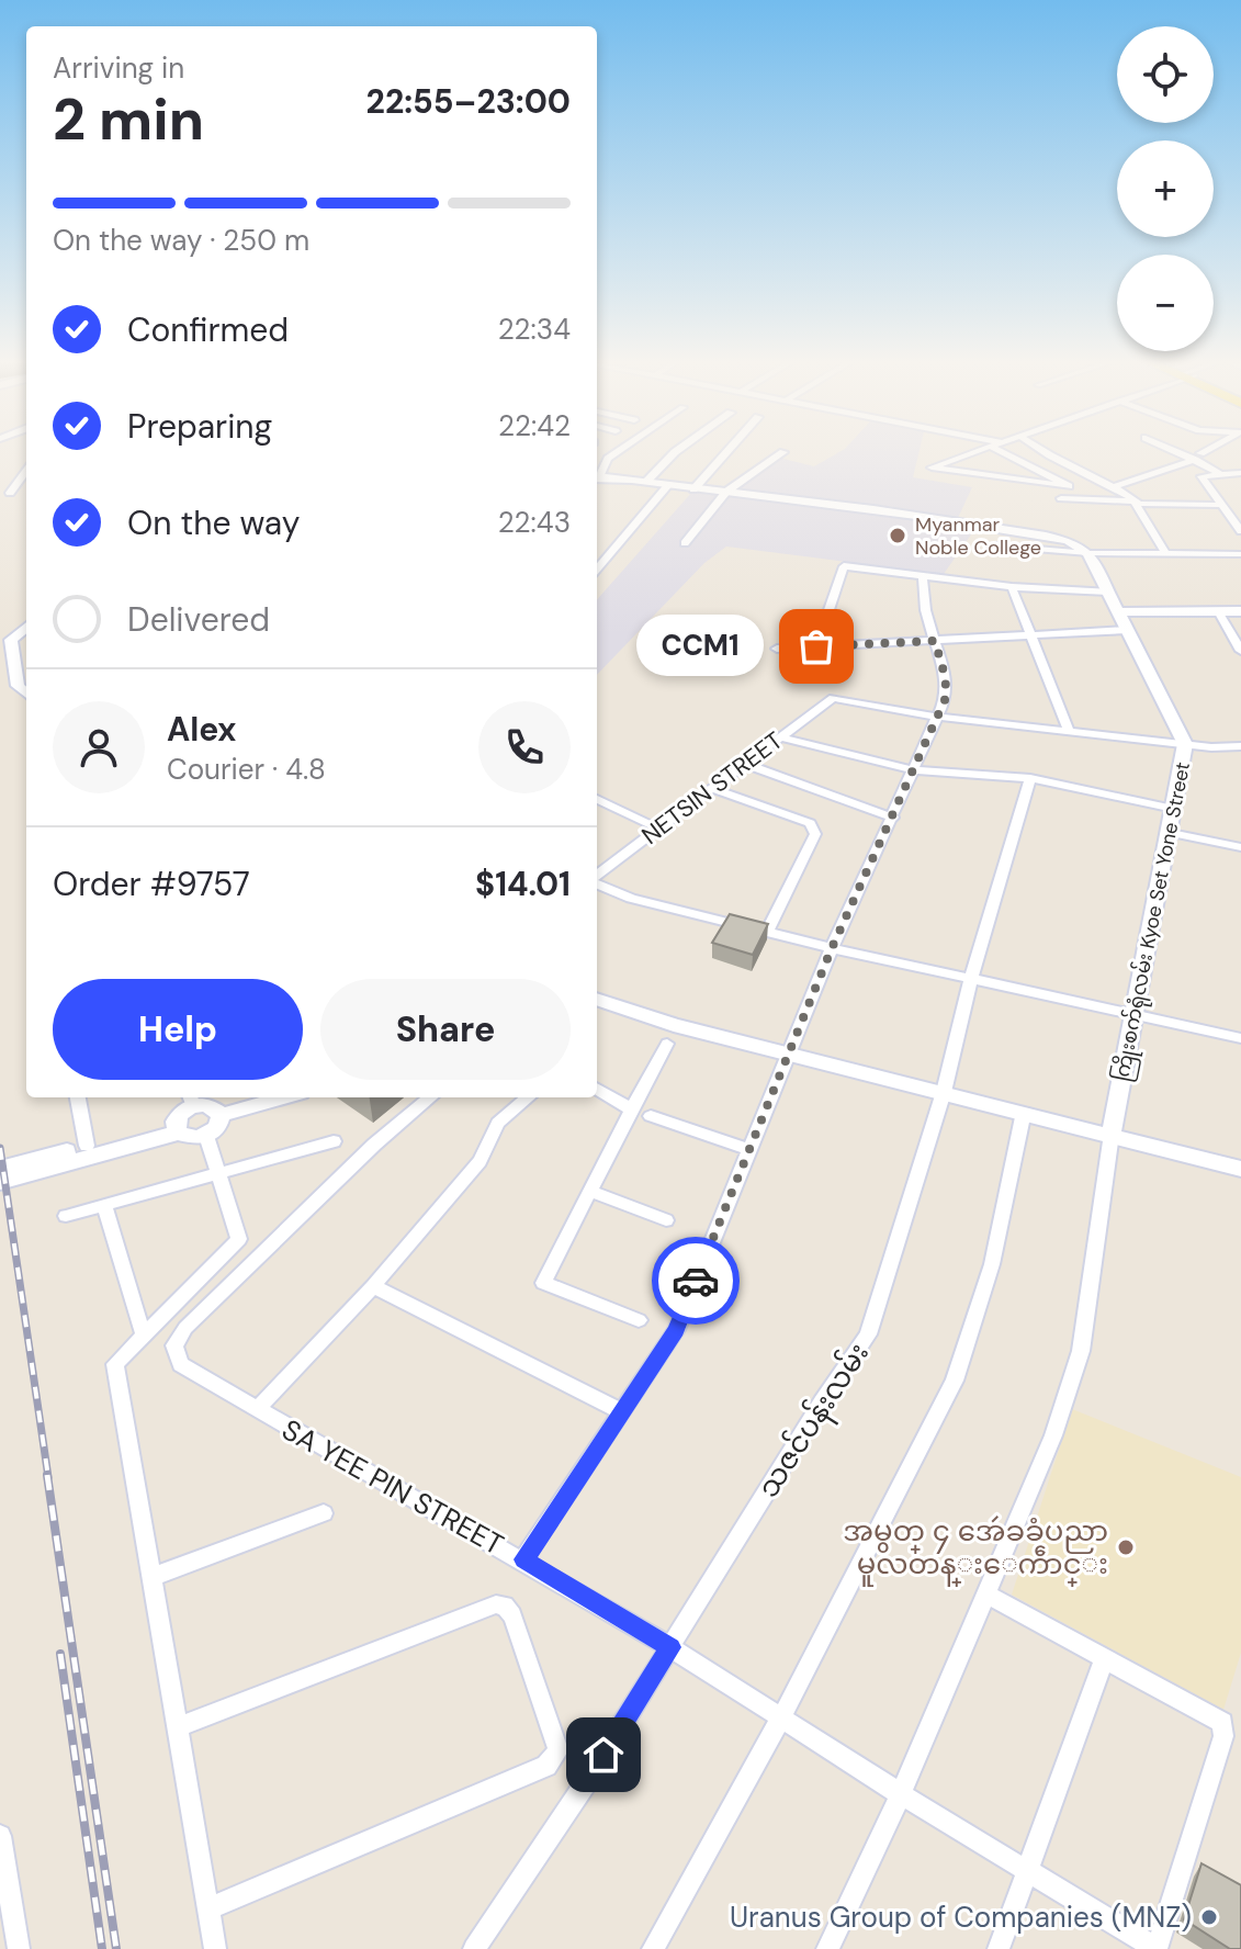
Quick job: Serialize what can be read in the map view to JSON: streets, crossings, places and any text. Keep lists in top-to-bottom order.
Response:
{
  "streets": {
    "street": [
      "NETSIN STREET",
      "ကြိုးစက်ရုံလမ်း Kyoe Set Yone Street",
      "သဇင်ပန်းလမ်း",
      "SA YEE PIN STREET"
    ]
  },
  "crossings": [
    ["သဇင်ပန်းလမ်း", "SA YEE PIN STREET"]
  ],
  "places": [
    "Myanmar Noble College",
    "CCM1",
    "အမွတ္ ၄ အေဴခခံပညာ မူလတန္းေကဵာင္း",
    "Uranus Group of Companies (MNZ)"
  ],
  "page": {
    "map_buttons": ["+", "−"],
    "heading": ["2 min", "Arriving in", "22:55–23:00"],
    "panel": [
      "Alex",
      "Courier · 4.8",
      "Order #9757",
      "$14.01"
    ],
    "bar": "On the way · 250 m",
    "list": [
      ["Confirmed", "22:34"],
      ["Preparing", "22:42"],
      ["On the way", "22:43"],
      "Delivered"
    ],
    "bubble": "CCM1",
    "buttons": ["Help", "Share"]
  }
}
